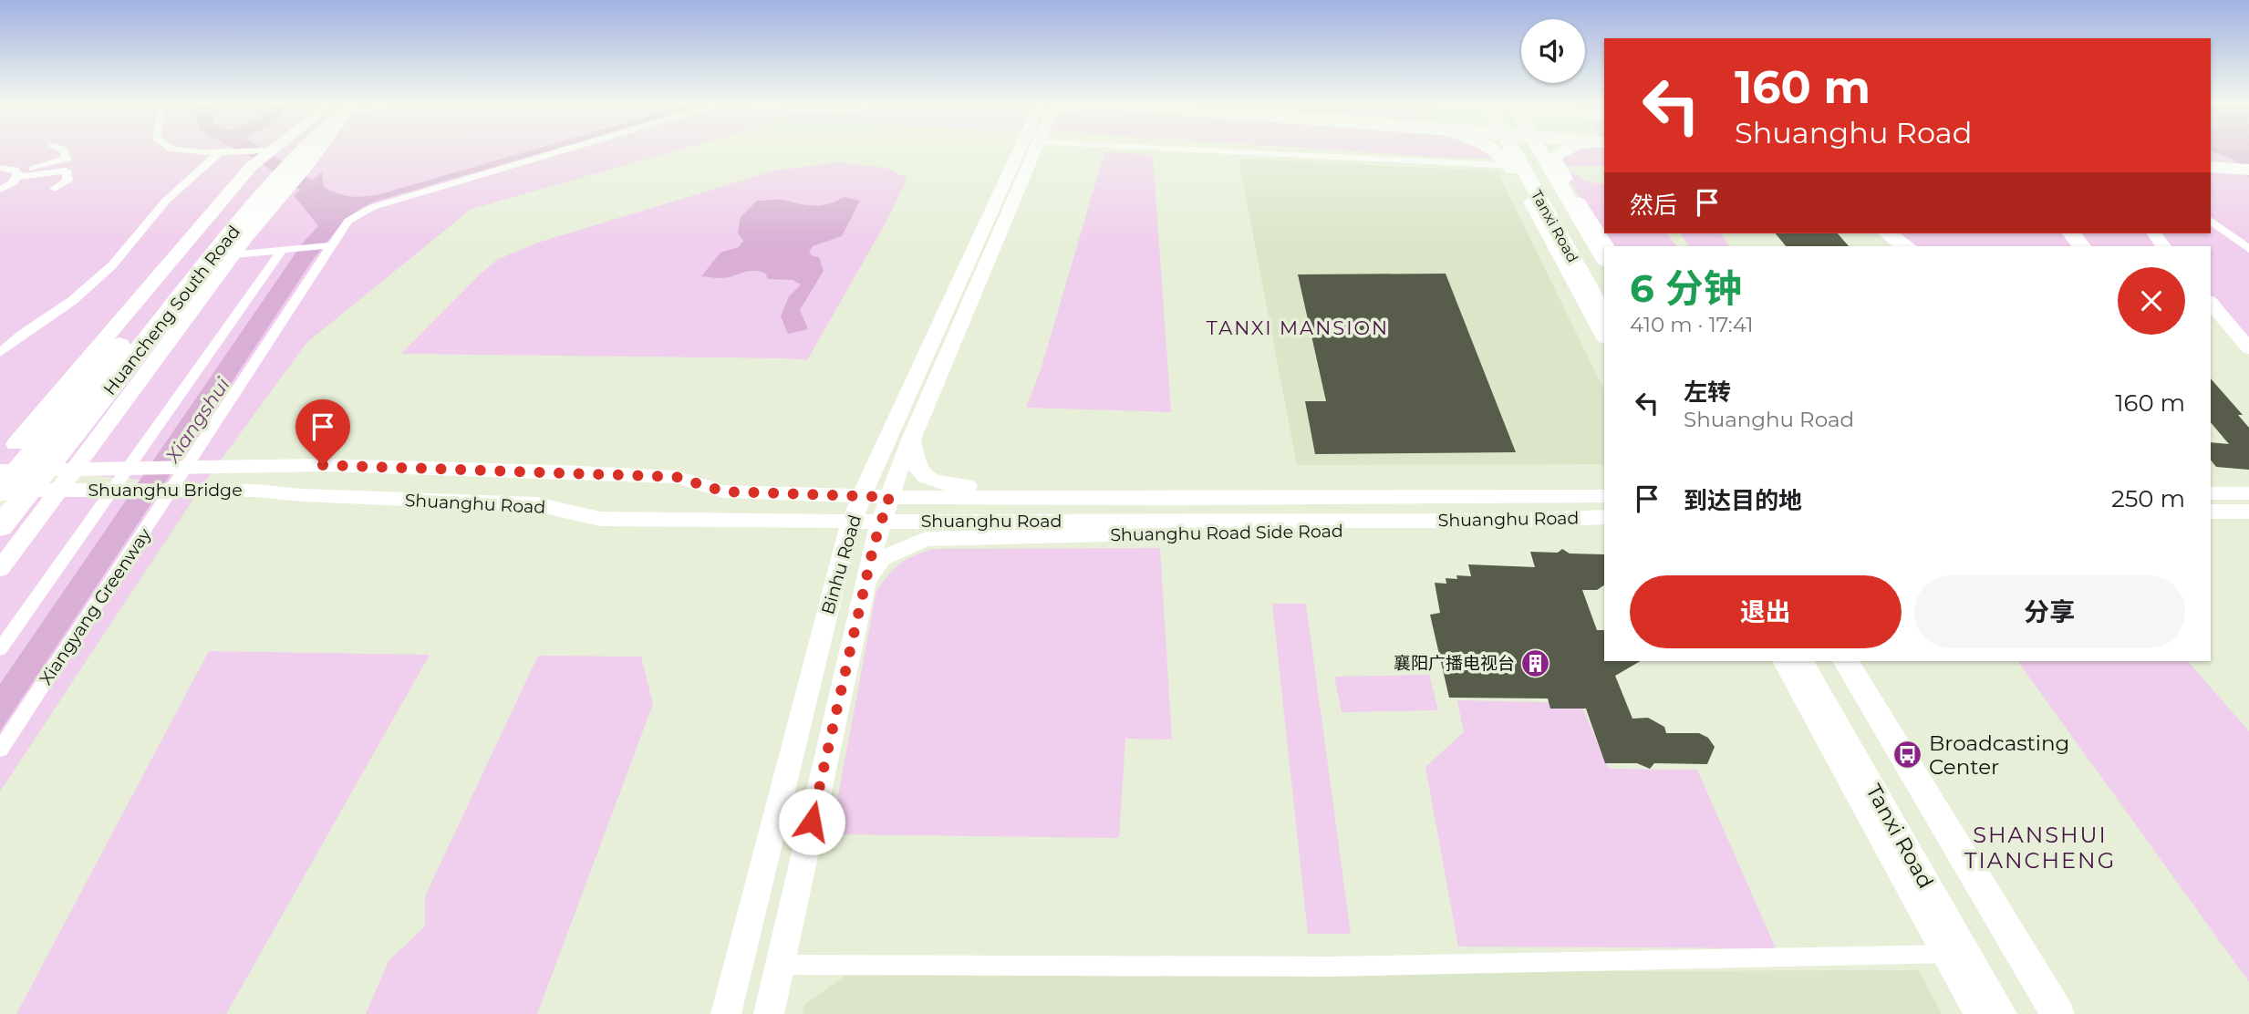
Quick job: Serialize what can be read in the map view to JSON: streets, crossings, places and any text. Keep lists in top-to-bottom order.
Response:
{
  "streets": {
    "highway": ["Huancheng South Road"],
    "main road": ["Tanxi Road"],
    "street": [
      "Shuanghu Bridge",
      "Shuanghu Road",
      "Shuanghu Road Side Road",
      "Binhu Road",
      "Xiangyang Greenway"
    ]
  },
  "crossings": [
    ["Huancheng South Road", "Shuanghu Bridge"],
    ["Shuanghu Bridge", "Shuanghu Road"],
    ["Shuanghu Road", "Binhu Road"],
    ["Shuanghu Road Side Road", "Binhu Road"]
  ],
  "districts": ["TANXI MANSION", "SHANSHUI TIANCHENG"],
  "water": ["Xiangshui"],
  "places": {
    "building": ["襄阳广播电视台"],
    "bus stop": ["Broadcasting Center"]
  },
  "page": {
    "turn": ["160 m", "Shuanghu Road"],
    "then": "然后",
    "heading": ["6 分钟", "410 m · 17:41"],
    "list": [
      {
        "name": "左转",
        "note": "Shuanghu Road",
        "value": "160 m"
      },
      {
        "name": "到达目的地",
        "value": "250 m"
      }
    ],
    "buttons": ["退出", "分享"]
  }
}
